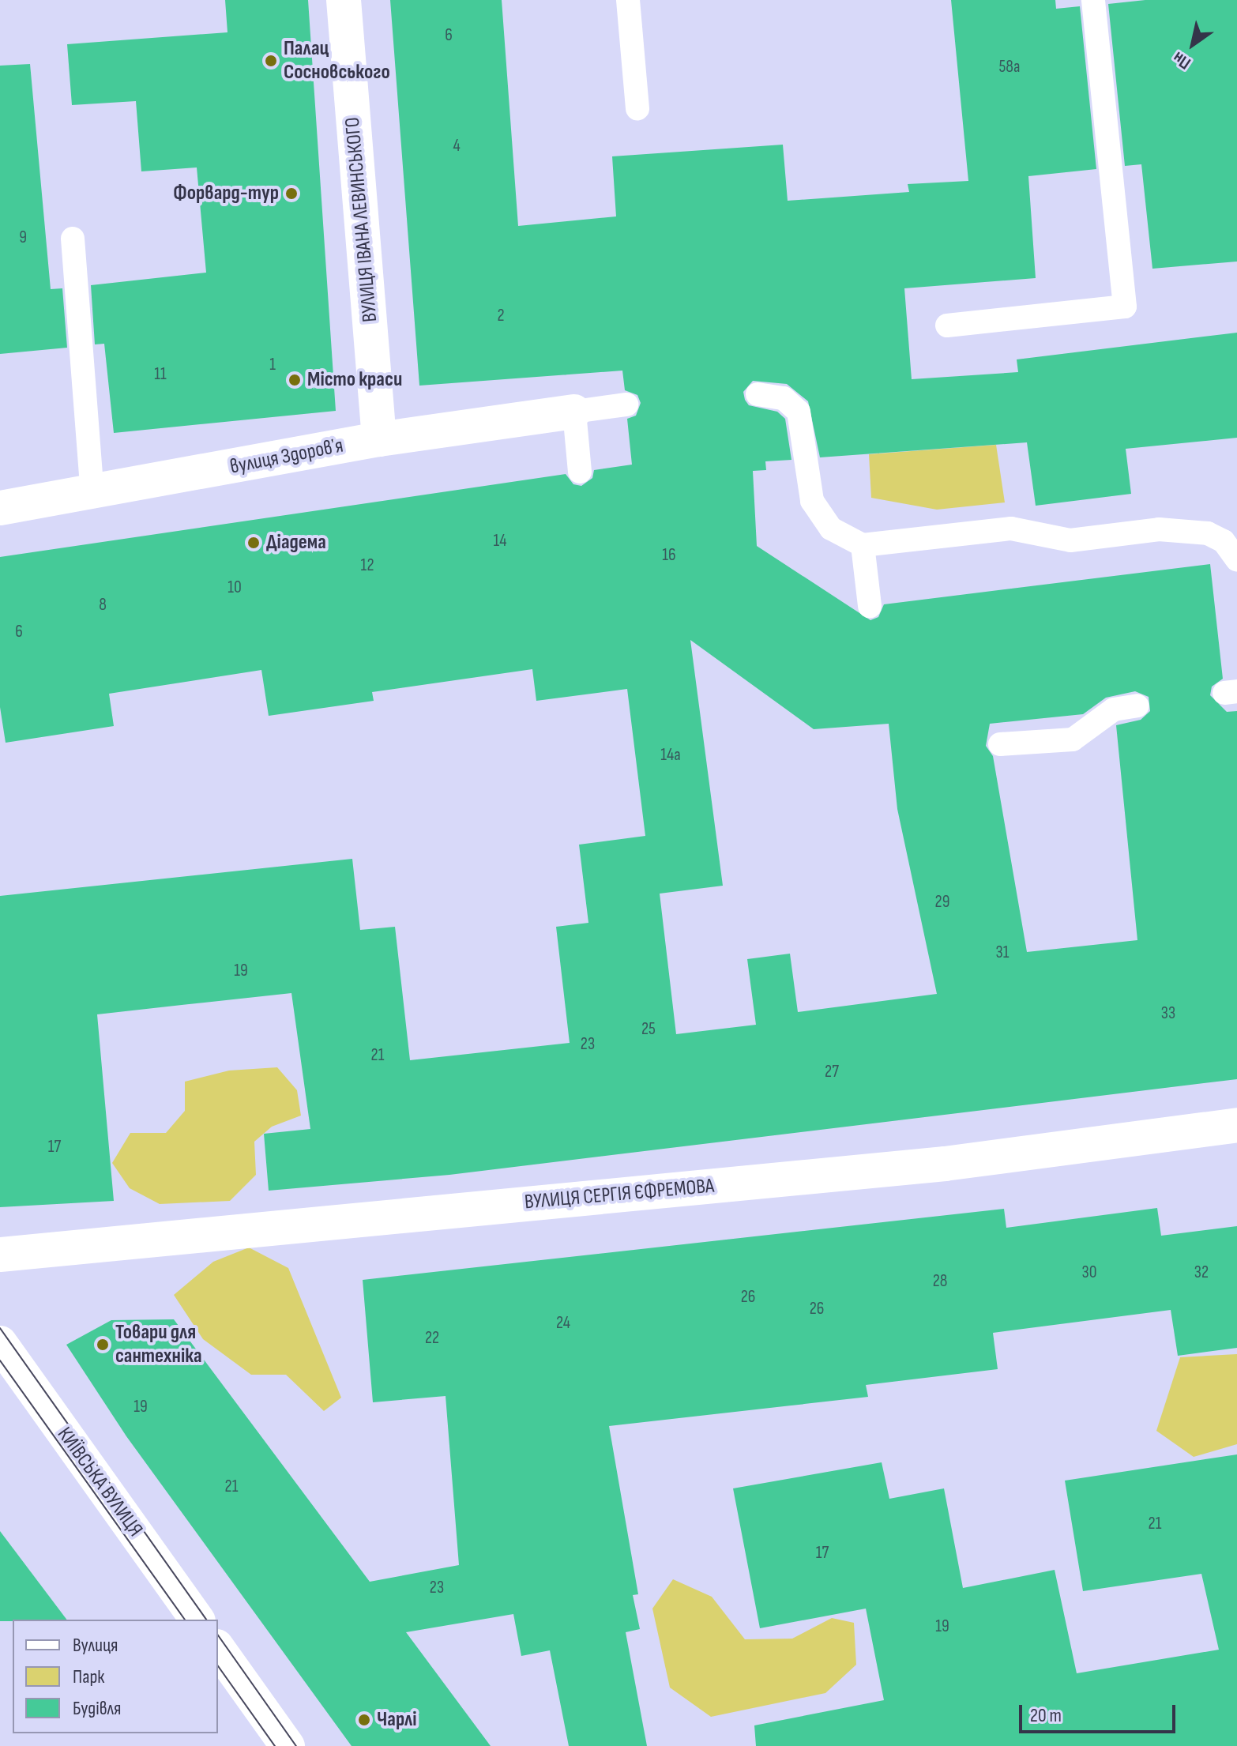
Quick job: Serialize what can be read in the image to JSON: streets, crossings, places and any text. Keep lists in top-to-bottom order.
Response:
{
  "streets": {
    "street": [
      "ВУЛИЦЯ ІВАНА ЛЕВИНСЬКОГО",
      "вулиця Здоровʼя",
      "ВУЛИЦЯ СЕРГІЯ ЄФРЕМОВА",
      "КИЇВСЬКА ВУЛИЦЯ"
    ]
  },
  "crossings": [
    ["ВУЛИЦЯ ІВАНА ЛЕВИНСЬКОГО", "вулиця Здоровʼя"]
  ],
  "places": [
    "Палац Сосновського",
    "Форвард-тур",
    "Місто краси",
    "Діадема",
    "Товари для сантехніка",
    "Чарлі"
  ],
  "house_numbers": [
    "6",
    "58а",
    "4",
    "9",
    "2",
    "1",
    "11",
    "14",
    "16",
    "12",
    "10",
    "8",
    "6",
    "14а",
    "29",
    "31",
    "19",
    "33",
    "25",
    "23",
    "21",
    "27",
    "17",
    "30",
    "32",
    "28",
    "26",
    "26",
    "24",
    "22",
    "19",
    "21",
    "21",
    "17",
    "23",
    "19"
  ],
  "legend": ["Вулиця", "Парк", "Будівля"],
  "scale_bar": "20 m",
  "north": "bottom left"
}
